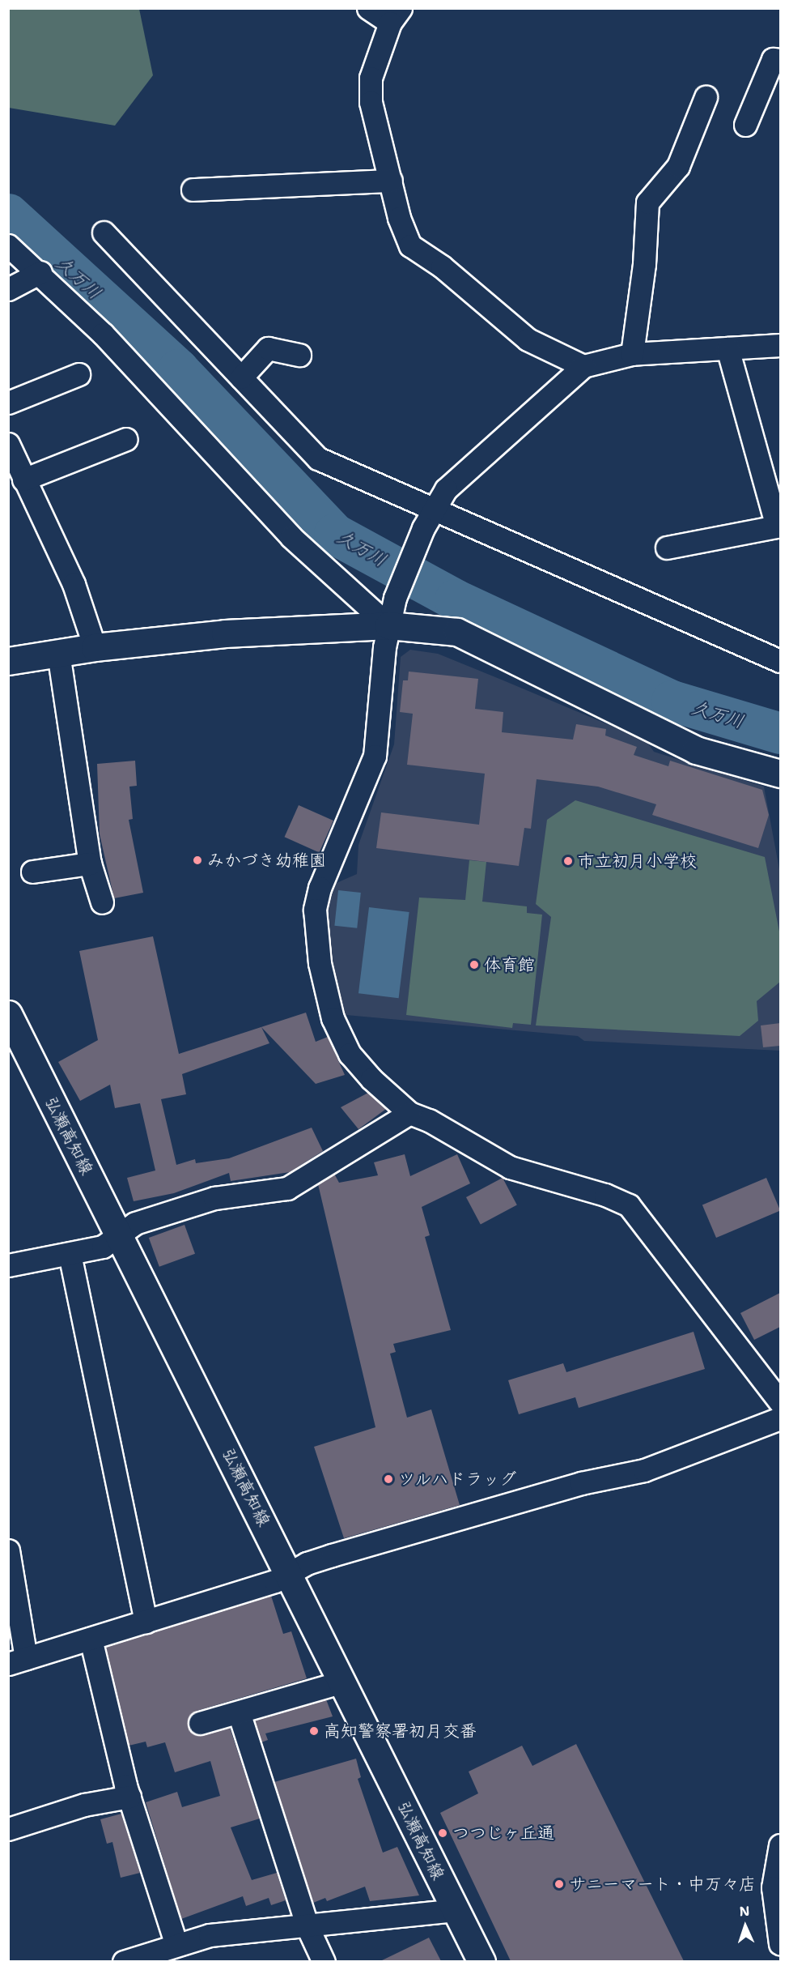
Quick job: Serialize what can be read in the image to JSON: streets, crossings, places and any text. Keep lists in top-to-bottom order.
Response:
{
  "streets": {
    "main road": ["弘瀬高知線"]
  },
  "water": ["久万川"],
  "places": [
    "みかづき幼稚園",
    "市立初月小学校",
    "体育館",
    "ツルハドラッグ",
    "高知警察署初月交番",
    "つつじヶ丘通",
    "サニーマート・中万々店"
  ],
  "north": "top"
}
